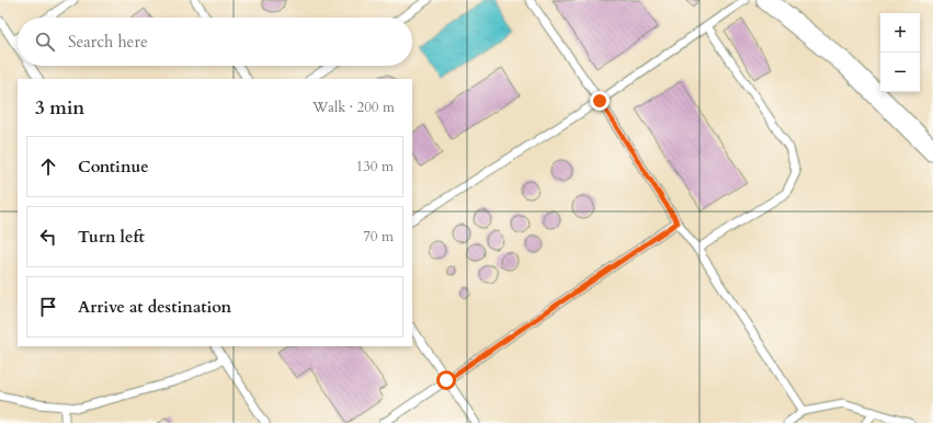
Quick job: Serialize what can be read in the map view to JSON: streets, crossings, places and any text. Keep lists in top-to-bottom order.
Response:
{
  "page": {
    "map_buttons": ["+", "−"],
    "search": "Search here",
    "heading": ["3 min", "Walk · 200 m"],
    "list": [
      ["Continue", "130 m"],
      ["Turn left", "70 m"],
      "Arrive at destination"
    ]
  }
}
